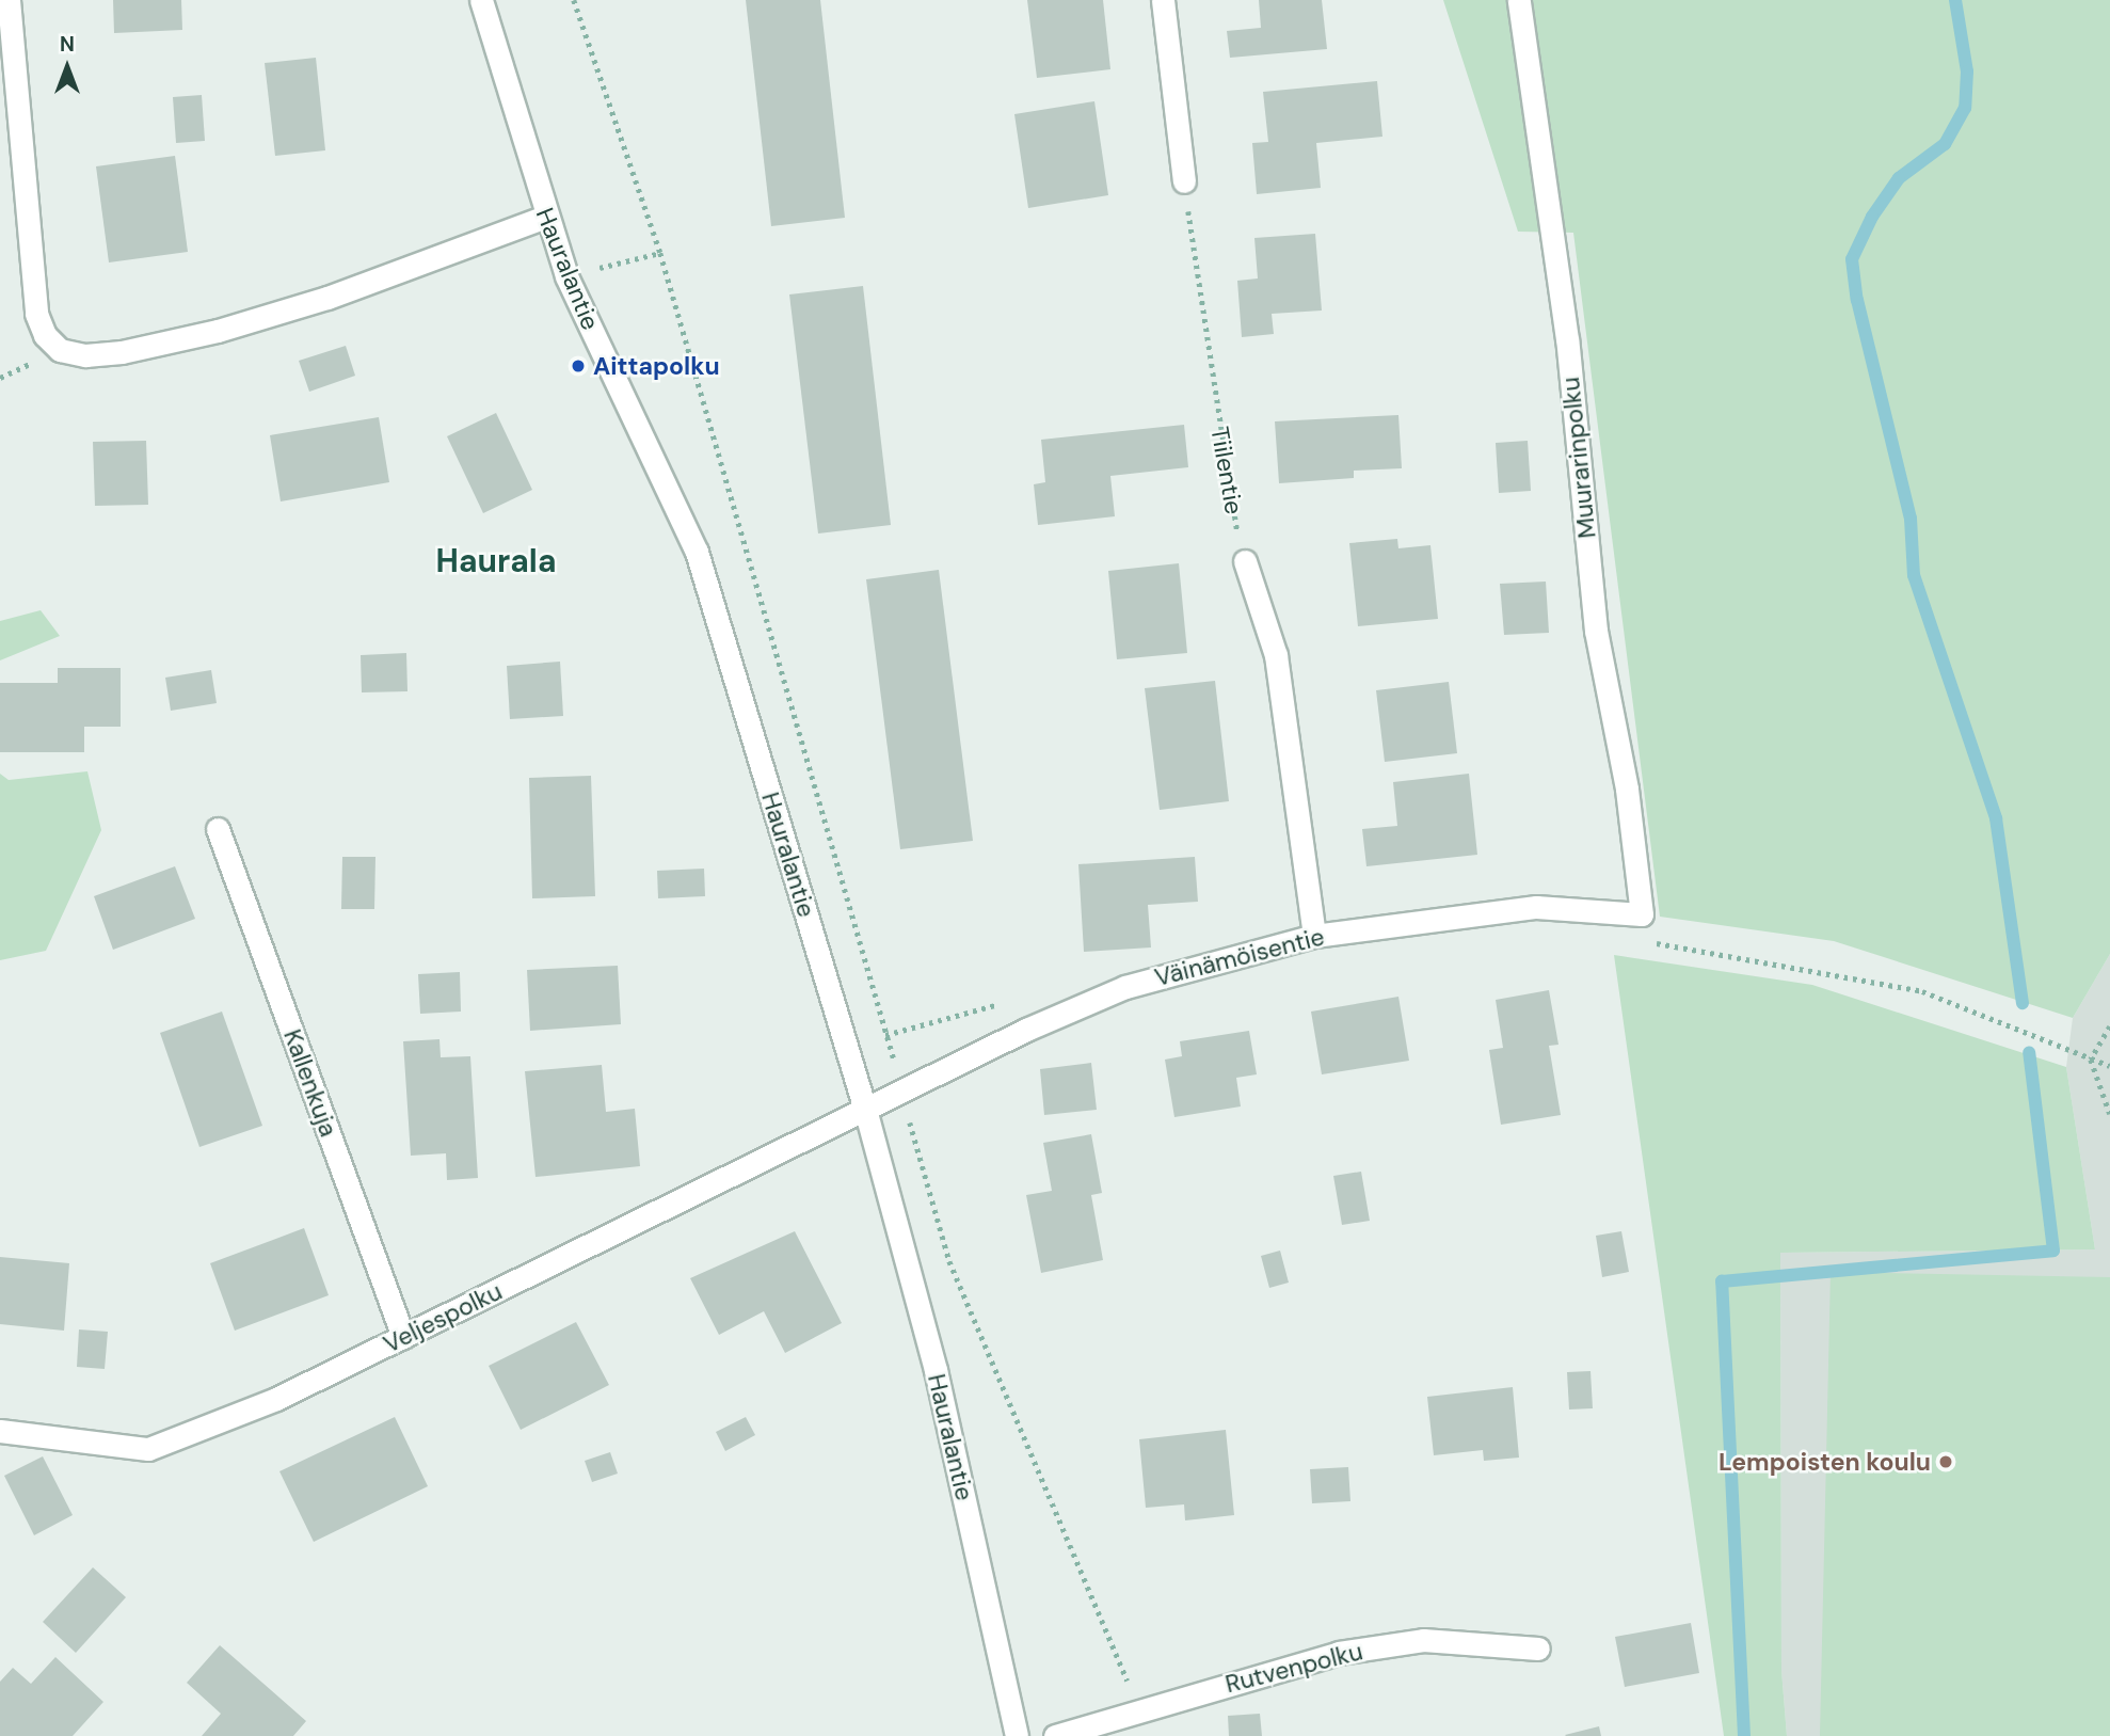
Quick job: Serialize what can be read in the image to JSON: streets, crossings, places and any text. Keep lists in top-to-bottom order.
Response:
{
  "streets": {
    "street": [
      "Hauralantie",
      "Muurarinpolku",
      "Väinämöisentie",
      "Kallenkuja",
      "Veljespolku",
      "Rutvenpolku"
    ],
    "path": ["Tiilentie"]
  },
  "crossings": [
    ["Hauralantie", "Väinämöisentie"],
    ["Hauralantie", "Veljespolku"],
    ["Muurarinpolku", "Väinämöisentie"],
    ["Väinämöisentie", "Veljespolku"],
    ["Kallenkuja", "Veljespolku"]
  ],
  "districts": ["Haurala"],
  "places": ["Aittapolku", "Lempoisten koulu"],
  "north": "top"
}
